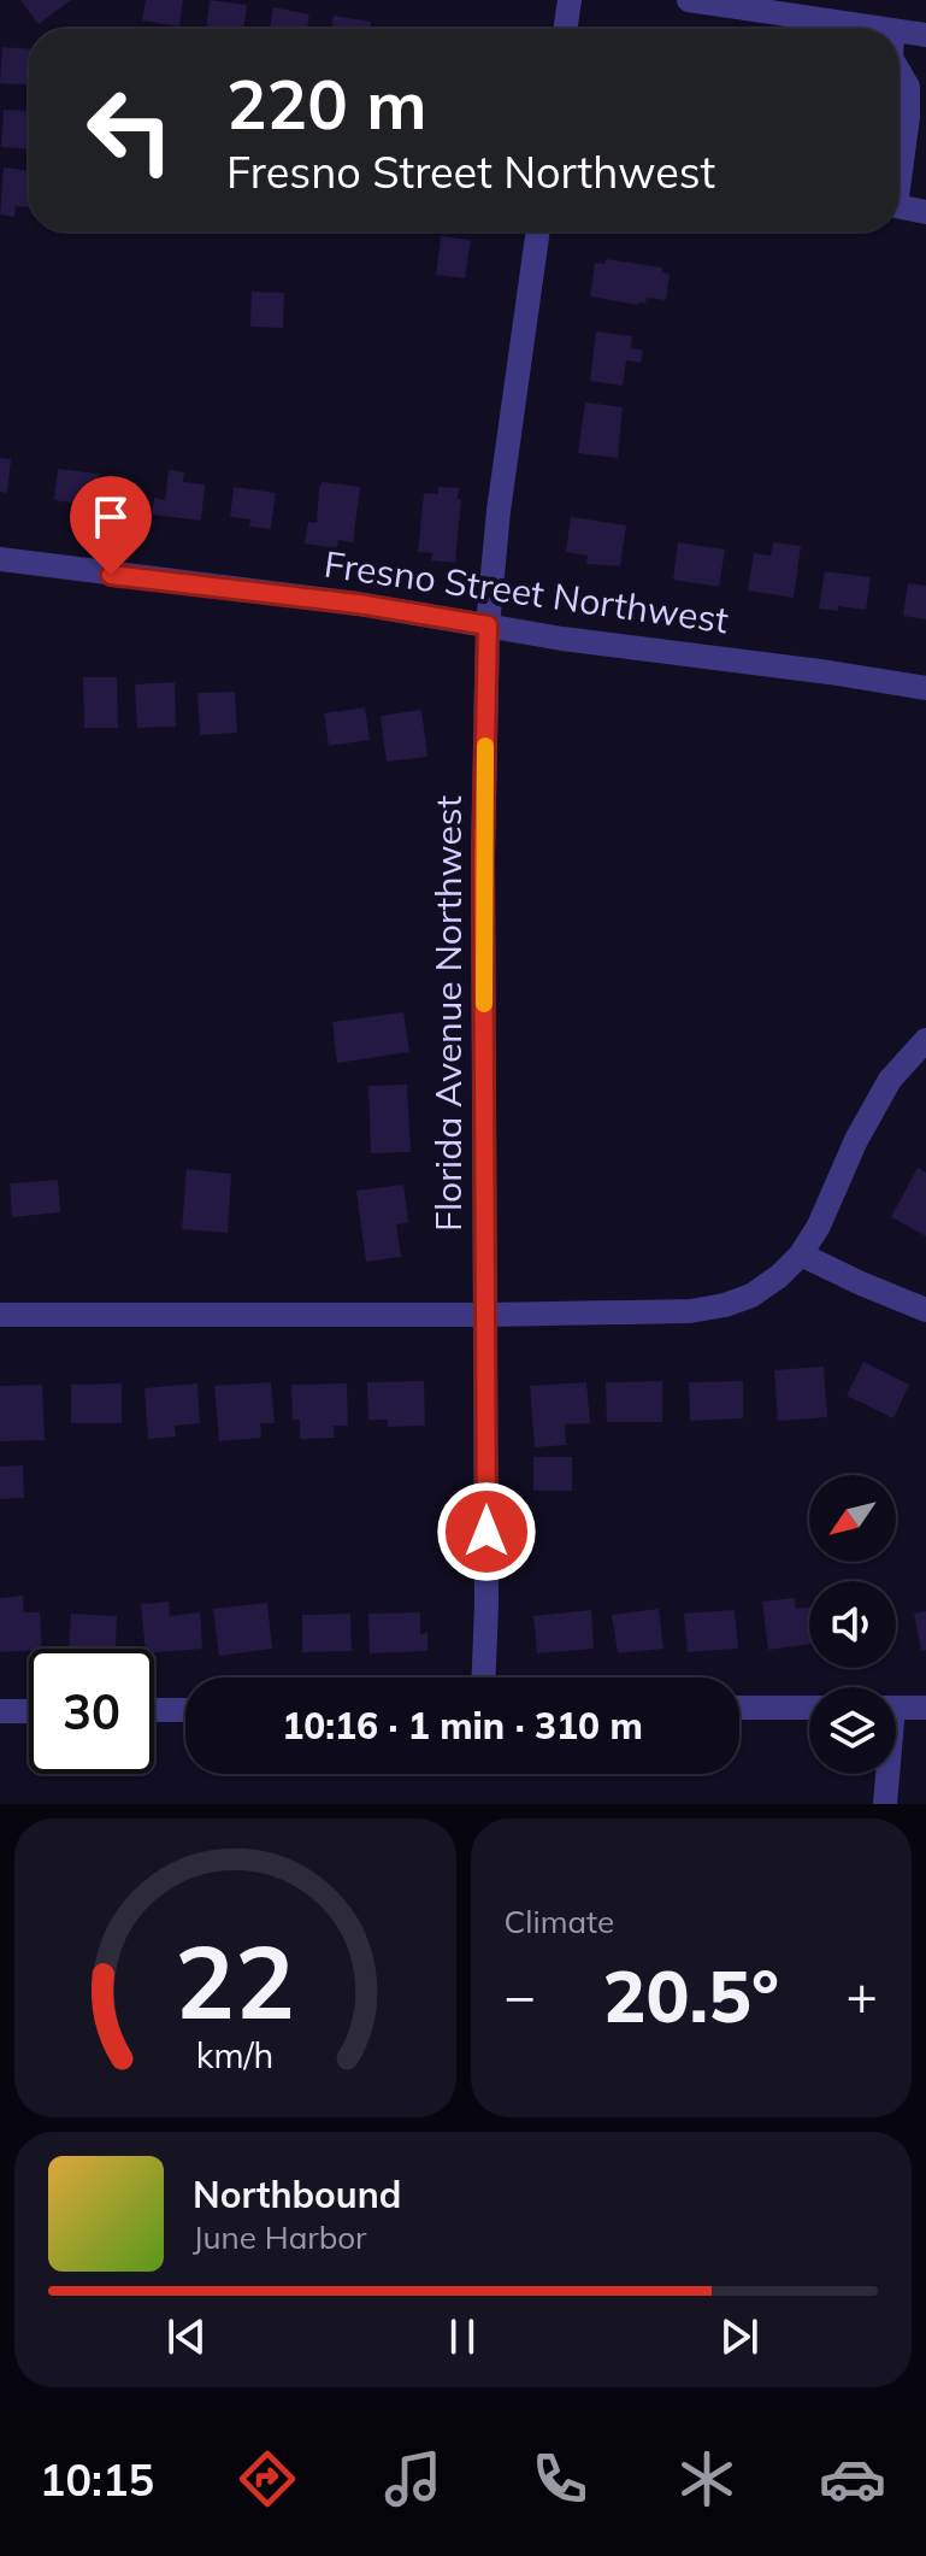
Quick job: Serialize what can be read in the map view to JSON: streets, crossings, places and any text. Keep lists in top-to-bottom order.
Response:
{
  "streets": {
    "street": ["Fresno Street Northwest", "Florida Avenue Northwest"]
  },
  "crossings": [
    ["Fresno Street Northwest", "Florida Avenue Northwest"]
  ],
  "north": "bottom left",
  "page": {
    "turn": ["220 m", "Fresno Street Northwest"],
    "limit": "30",
    "trip": "10:16 · 1 min · 310 m",
    "tile": "Climate",
    "heat": ["−", "20.5°", "+"],
    "song": ["Northbound", "June Harbor"],
    "tabs": "10:15",
    "gauge": ["22", "km/h"]
  }
}
